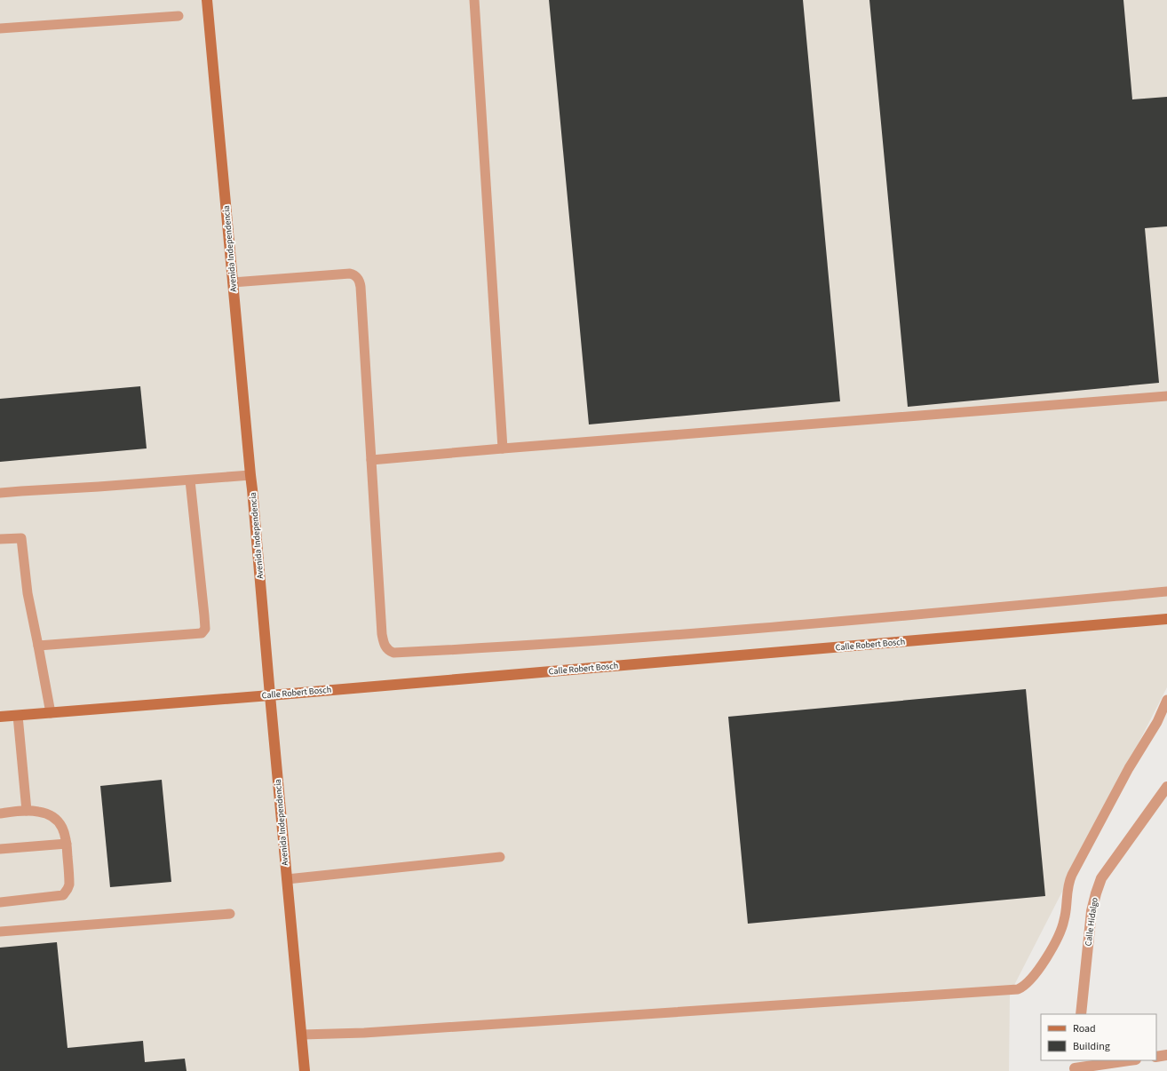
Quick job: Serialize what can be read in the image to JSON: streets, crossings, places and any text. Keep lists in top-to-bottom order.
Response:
{
  "streets": {
    "main road": ["Avenida Independencia", "Calle Robert Bosch"],
    "street": ["Calle Hidalgo"]
  },
  "crossings": [
    ["Avenida Independencia", "Calle Robert Bosch"]
  ],
  "legend": ["Road", "Building"]
}
